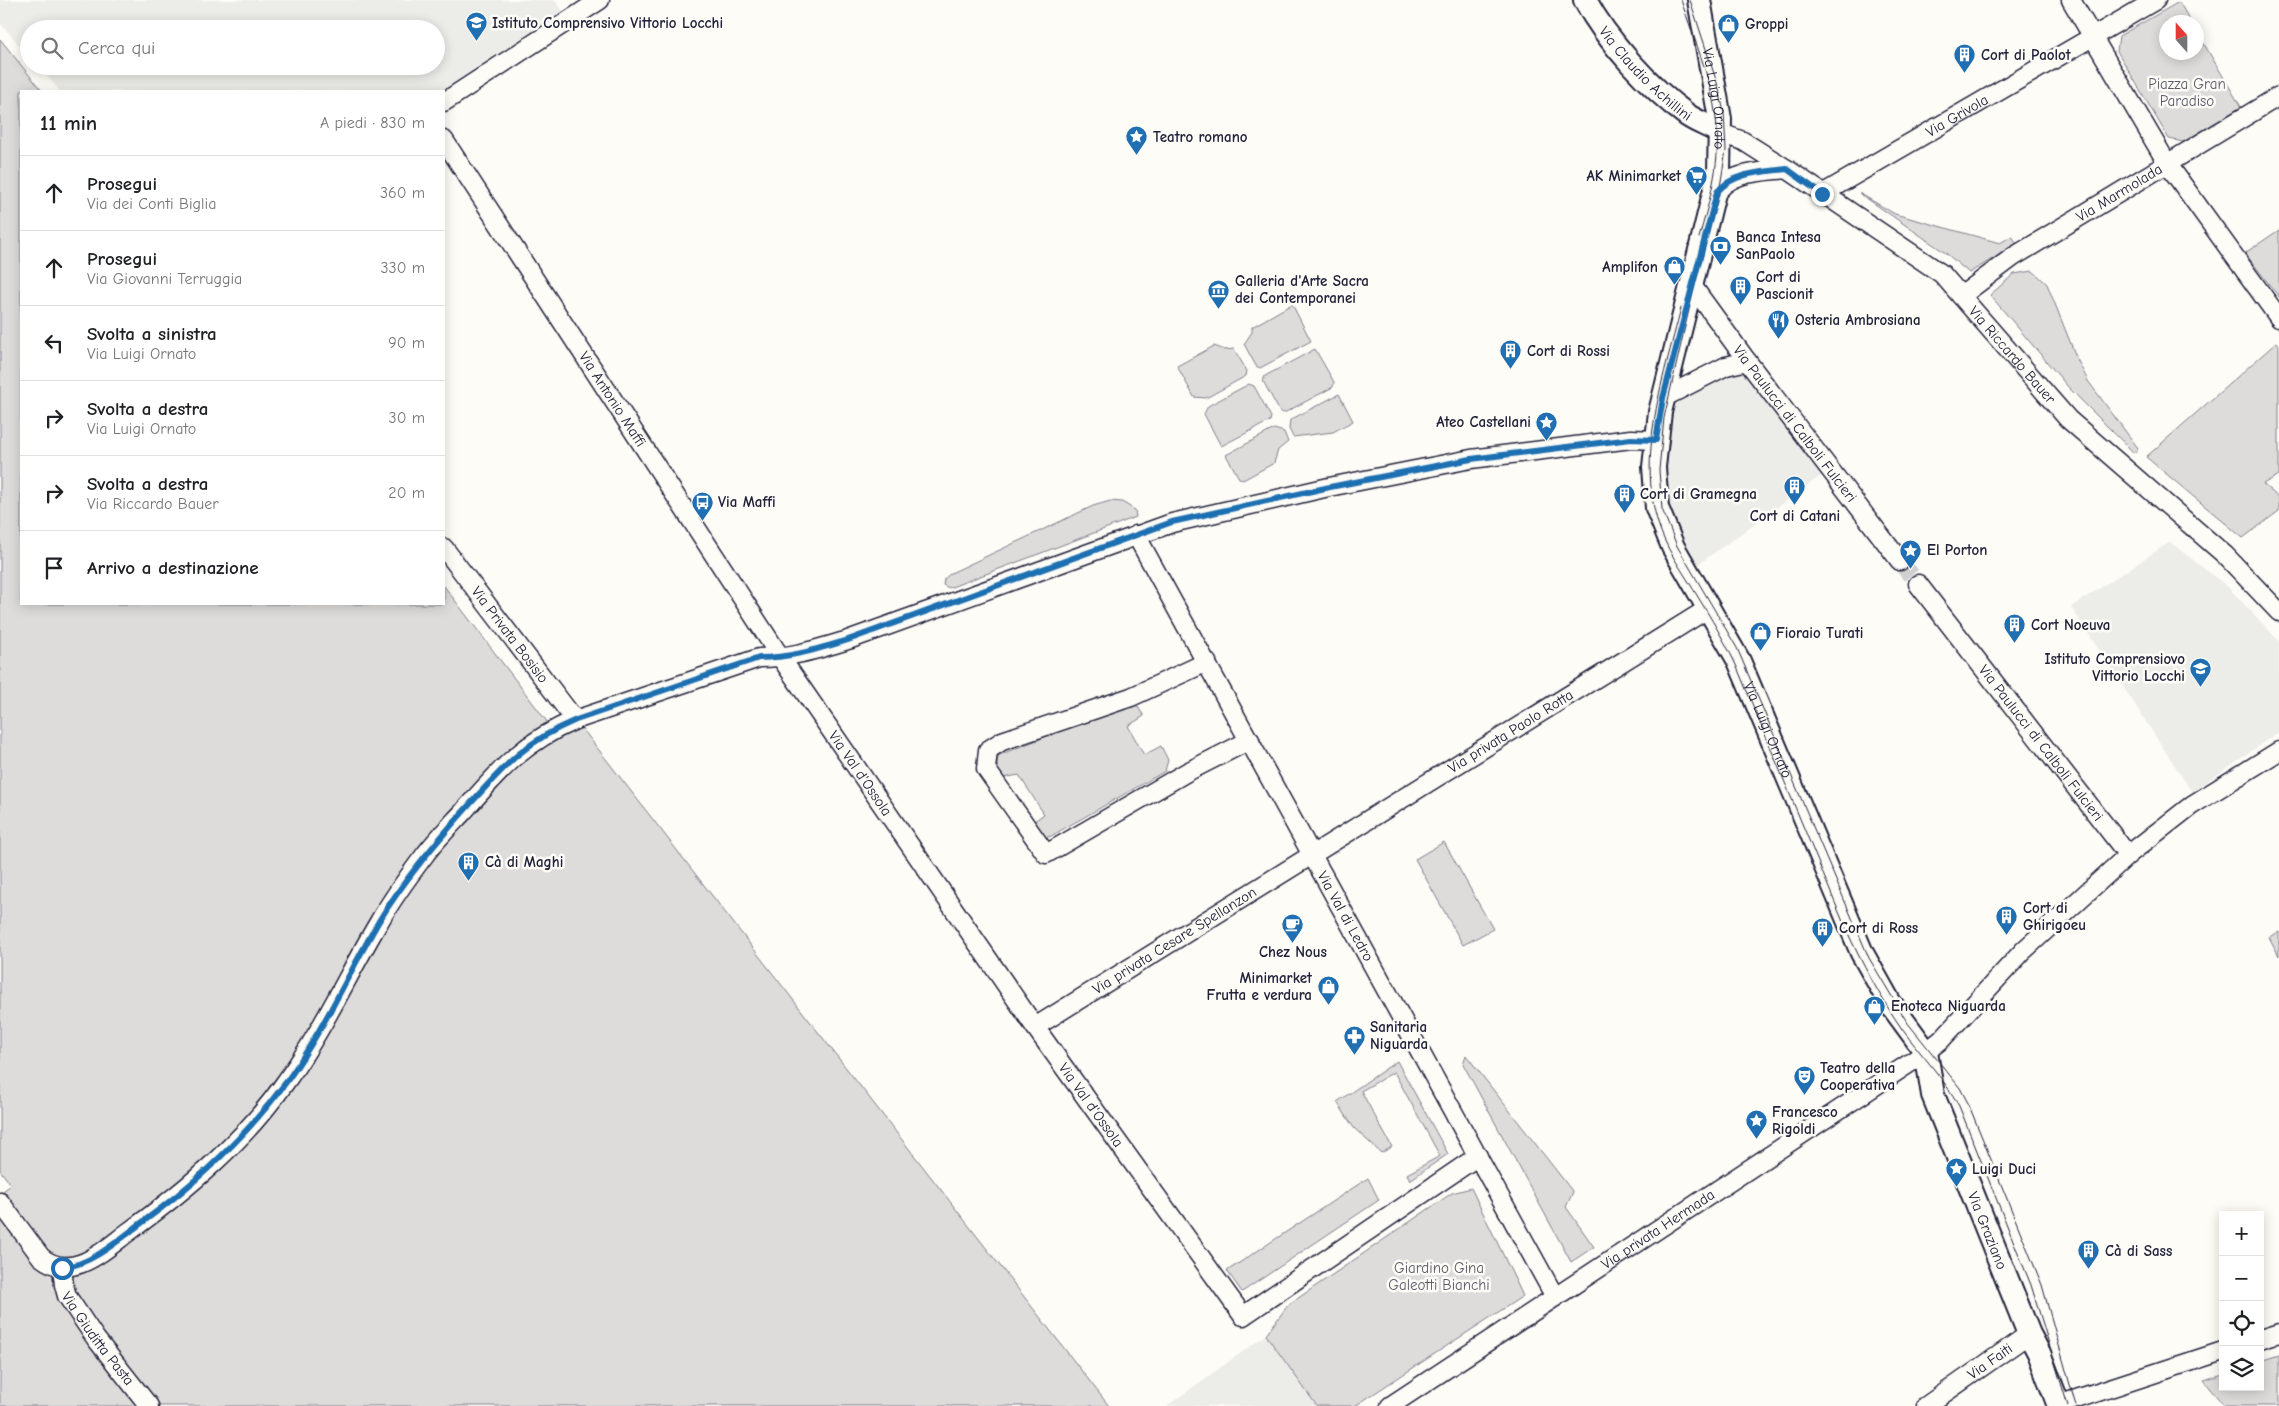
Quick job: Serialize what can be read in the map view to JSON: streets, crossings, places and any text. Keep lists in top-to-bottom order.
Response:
{
  "streets": {
    "main road": ["Via Claudio Achillini", "Via Luigi Ornato", "Via Graziano"],
    "street": [
      "Via Grivola",
      "Via Marmolada",
      "Via Riccardo Bauer",
      "Via Antonio Maffi",
      "Via Paulucci di Calboli Fulcieri",
      "Via Privata Bosisio",
      "Via privata Paolo Rotta",
      "Via Val d'Ossola",
      "Via Val di Ledro",
      "Via privata Cesare Spellanzon",
      "Via privata Hermada",
      "Via Giuditta Pasta",
      "Via Faiti"
    ]
  },
  "crossings": [
    ["Via Claudio Achillini", "Via Luigi Ornato"],
    ["Via Claudio Achillini", "Via Riccardo Bauer"],
    ["Via Luigi Ornato", "Via Riccardo Bauer"],
    ["Via Luigi Ornato", "Via Paulucci di Calboli Fulcieri"],
    ["Via Luigi Ornato", "Via privata Paolo Rotta"],
    ["Via Luigi Ornato", "Via privata Hermada"],
    ["Via Luigi Ornato", "Via Graziano"],
    ["Via Grivola", "Via Riccardo Bauer"],
    ["Via Marmolada", "Via Riccardo Bauer"],
    ["Via Antonio Maffi", "Via Val d'Ossola"],
    ["Via Paulucci di Calboli Fulcieri", "Via privata Hermada"],
    ["Via privata Paolo Rotta", "Via Val di Ledro"],
    ["Via privata Paolo Rotta", "Via privata Cesare Spellanzon"],
    ["Via Val d'Ossola", "Via Val di Ledro"],
    ["Via Val d'Ossola", "Via privata Cesare Spellanzon"],
    ["Via Val di Ledro", "Via privata Cesare Spellanzon"],
    ["Via Val di Ledro", "Via privata Hermada"],
    ["Via privata Hermada", "Via Graziano"],
    ["Via Graziano", "Via Faiti"]
  ],
  "parks": ["Piazza Gran Paradiso", "Giardino Gina Galeotti Bianchi"],
  "places": {
    "school or university": ["Istituto Comprensivo Vittorio Locchi", "Istituto Comprensiovo Vittorio Locchi"],
    "shop": [
      "Groppi",
      "Amplifon",
      "Fioraio Turati",
      "Minimarket Frutta e verdura",
      "Enoteca Niguarda"
    ],
    "building": [
      "Cort di Paolot",
      "Cort di Pascionit",
      "Cort di Rossi",
      "Cort di Catani",
      "Cort di Gramegna",
      "Cort Noeuva",
      "Cà di Maghi",
      "Cort di Ghirigoeu",
      "Cort di Ross",
      "Cà di Sass"
    ],
    "place": [
      "Teatro romano",
      "Ateo Castellani",
      "El Porton",
      "Francesco Rigoldi",
      "Luigi Duci"
    ],
    "supermarket": ["AK Minimarket"],
    "bank": ["Banca Intesa SanPaolo"],
    "museum": ["Galleria d'Arte Sacra dei Contemporanei"],
    "restaurant": ["Osteria Ambrosiana"],
    "bus stop": ["Via Maffi"],
    "cafe": ["Chez Nous"],
    "pharmacy": ["Sanitaria Niguarda"],
    "theatre": ["Teatro della Cooperativa"]
  },
  "north": "top",
  "page": {
    "search": "Cerca qui",
    "heading": ["11 min", "A piedi · 830 m"],
    "list": [
      ["Prosegui", "Via dei Conti Biglia", "360 m"],
      ["Prosegui", "Via Giovanni Terruggia", "330 m"],
      ["Svolta a sinistra", "Via Luigi Ornato", "90 m"],
      ["Svolta a destra", "Via Luigi Ornato", "30 m"],
      ["Svolta a destra", "Via Riccardo Bauer", "20 m"],
      "Arrivo a destinazione"
    ],
    "map_buttons": ["+", "−"]
  }
}
